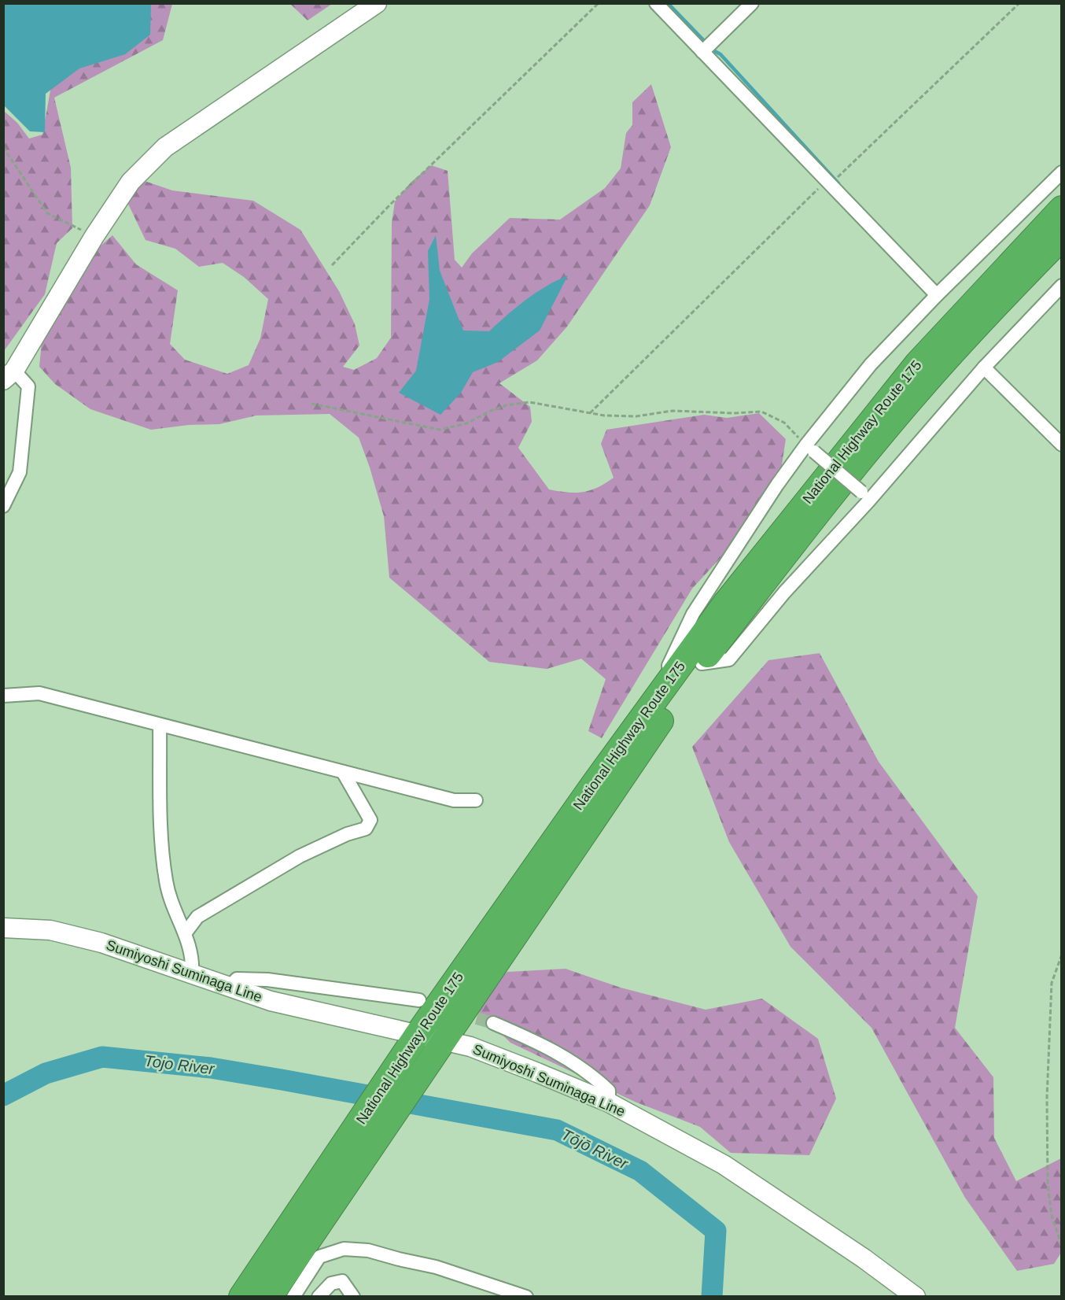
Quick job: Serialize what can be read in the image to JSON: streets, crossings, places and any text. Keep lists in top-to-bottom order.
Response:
{
  "streets": {
    "highway": ["National Highway Route 175"],
    "main road": ["Sumiyoshi Suminaga Line"]
  },
  "crossings": [
    ["National Highway Route 175", "Sumiyoshi Suminaga Line"]
  ],
  "water": ["Tojo River", "Tōjō River"]
}
